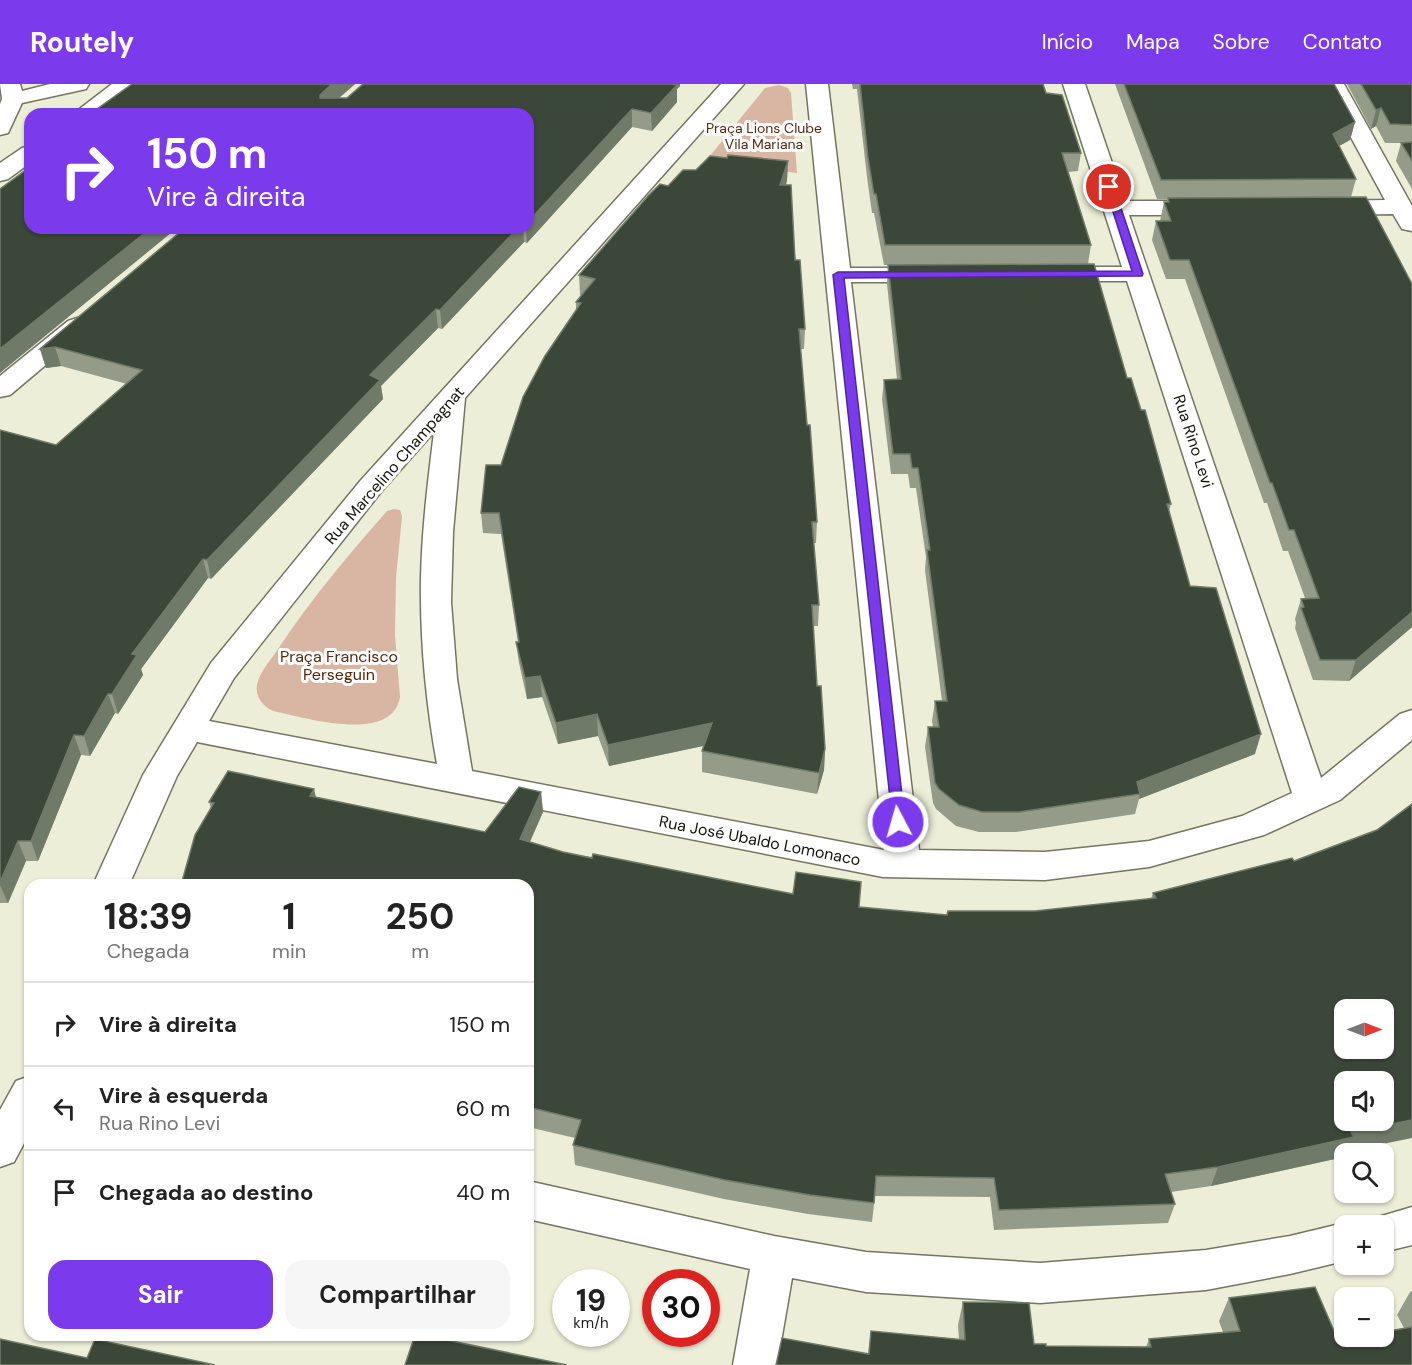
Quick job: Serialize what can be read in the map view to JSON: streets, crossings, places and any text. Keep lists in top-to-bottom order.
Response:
{
  "streets": {
    "street": ["Rua Rino Levi", "Rua Marcelino Champagnat", "Rua José Ubaldo Lomonaco"]
  },
  "crossings": [
    ["Rua Rino Levi", "Rua José Ubaldo Lomonaco"],
    ["Rua Marcelino Champagnat", "Rua José Ubaldo Lomonaco"]
  ],
  "parks": ["Praça Lions Clube Vila Mariana", "Praça Francisco Perseguin"],
  "north": "right",
  "page": {
    "header": "Routely",
    "nav": [
      "Início",
      "Mapa",
      "Sobre",
      "Contato"
    ],
    "turn": ["150 m", "Vire à direita"],
    "eta": [
      "18:39",
      "Chegada",
      "1",
      "min",
      "250",
      "m"
    ],
    "list": [
      {
        "name": "Vire à direita",
        "value": "150 m"
      },
      {
        "name": "Vire à esquerda",
        "note": "Rua Rino Levi",
        "value": "60 m"
      },
      {
        "name": "Chegada ao destino",
        "value": "40 m"
      }
    ],
    "map_buttons": ["+", "−"],
    "buttons": ["Sair", "Compartilhar"],
    "speed": "19 km/h",
    "limit": "30"
  }
}
